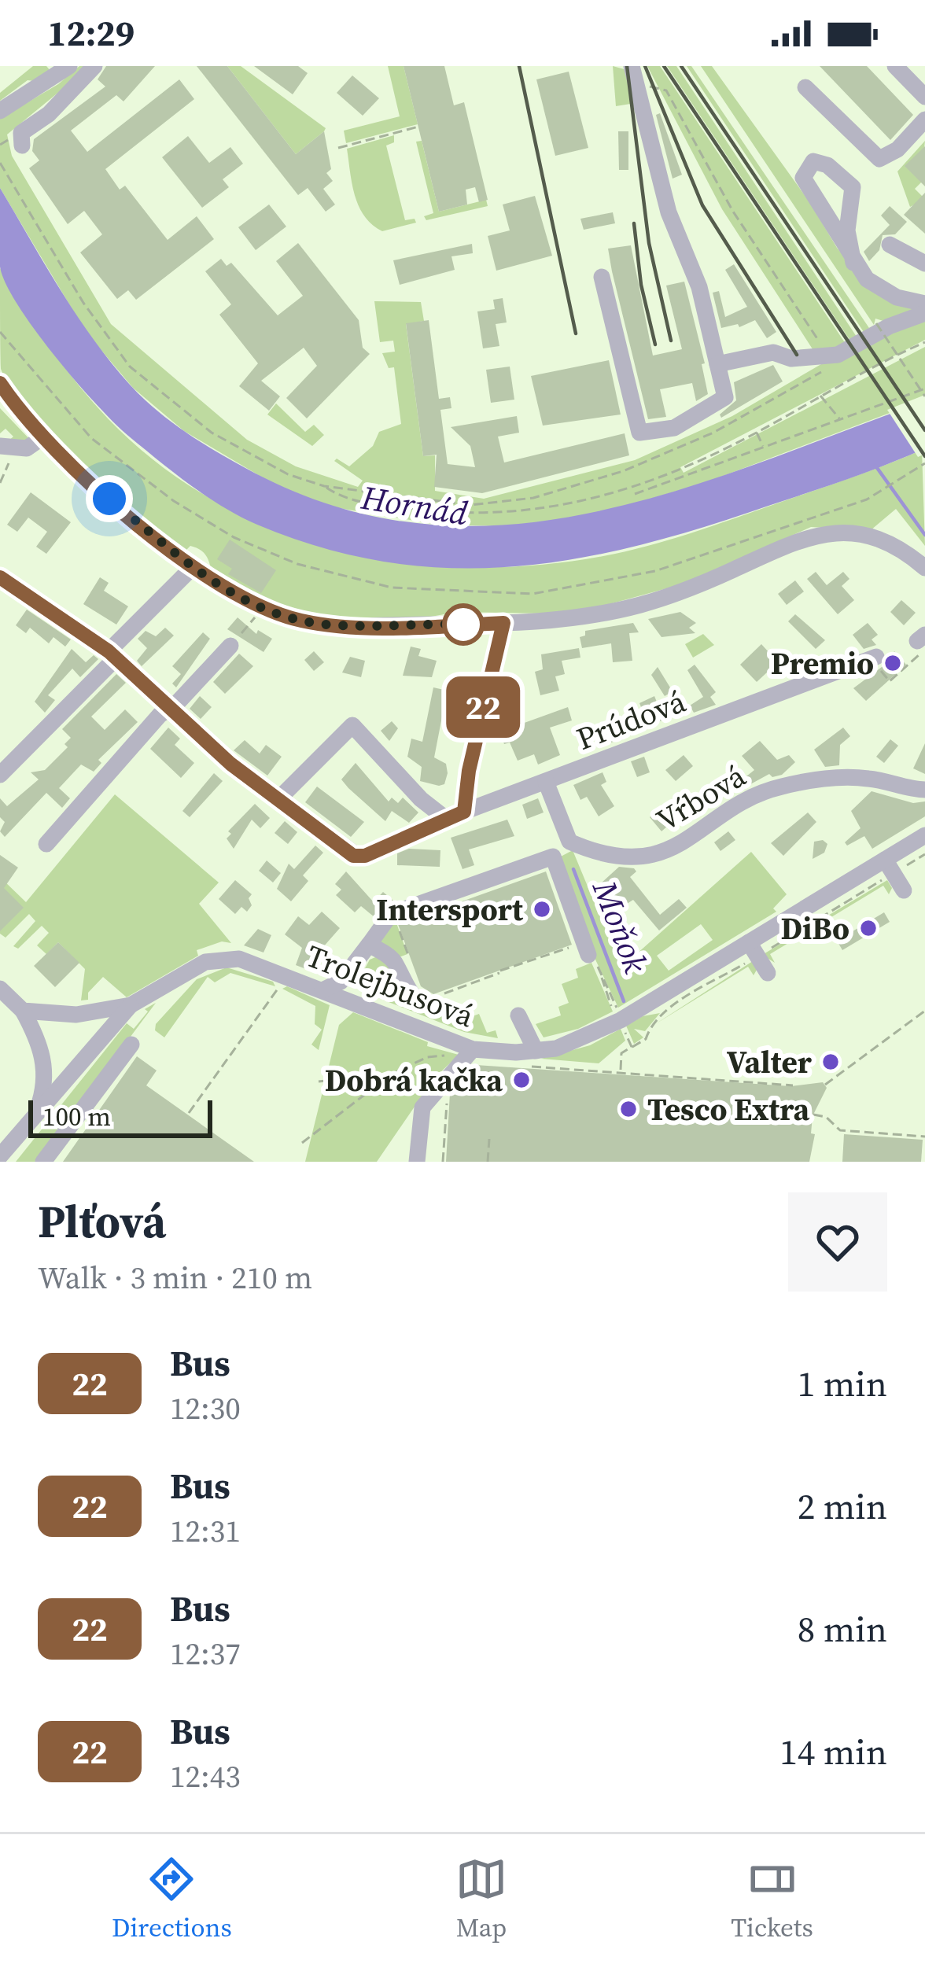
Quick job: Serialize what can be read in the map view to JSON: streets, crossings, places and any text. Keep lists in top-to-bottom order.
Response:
{
  "streets": {
    "street": ["Prúdová", "Vŕbová", "Trolejbusová"]
  },
  "crossings": [
    ["Prúdová", "Vŕbová"]
  ],
  "water": ["Hornád", "Moňok"],
  "places": [
    "Premio",
    "Intersport",
    "DiBo",
    "Valter",
    "Dobrá kačka",
    "Tesco Extra"
  ],
  "lines": ["bus line 22"],
  "scale_bar": "100 m",
  "page": {
    "status": "12:29",
    "on_map": "22",
    "scale": "100 m",
    "heading": ["Plťová", "Walk · 3 min · 210 m"],
    "list": [
      {
        "mark": "22",
        "name": "Bus",
        "note": "12:30",
        "value": "1 min"
      },
      {
        "mark": "22",
        "name": "Bus",
        "note": "12:31",
        "value": "2 min"
      },
      {
        "mark": "22",
        "name": "Bus",
        "note": "12:37",
        "value": "8 min"
      },
      {
        "mark": "22",
        "name": "Bus",
        "note": "12:43",
        "value": "14 min"
      }
    ],
    "tabs": ["Directions", "Map", "Tickets"]
  }
}
